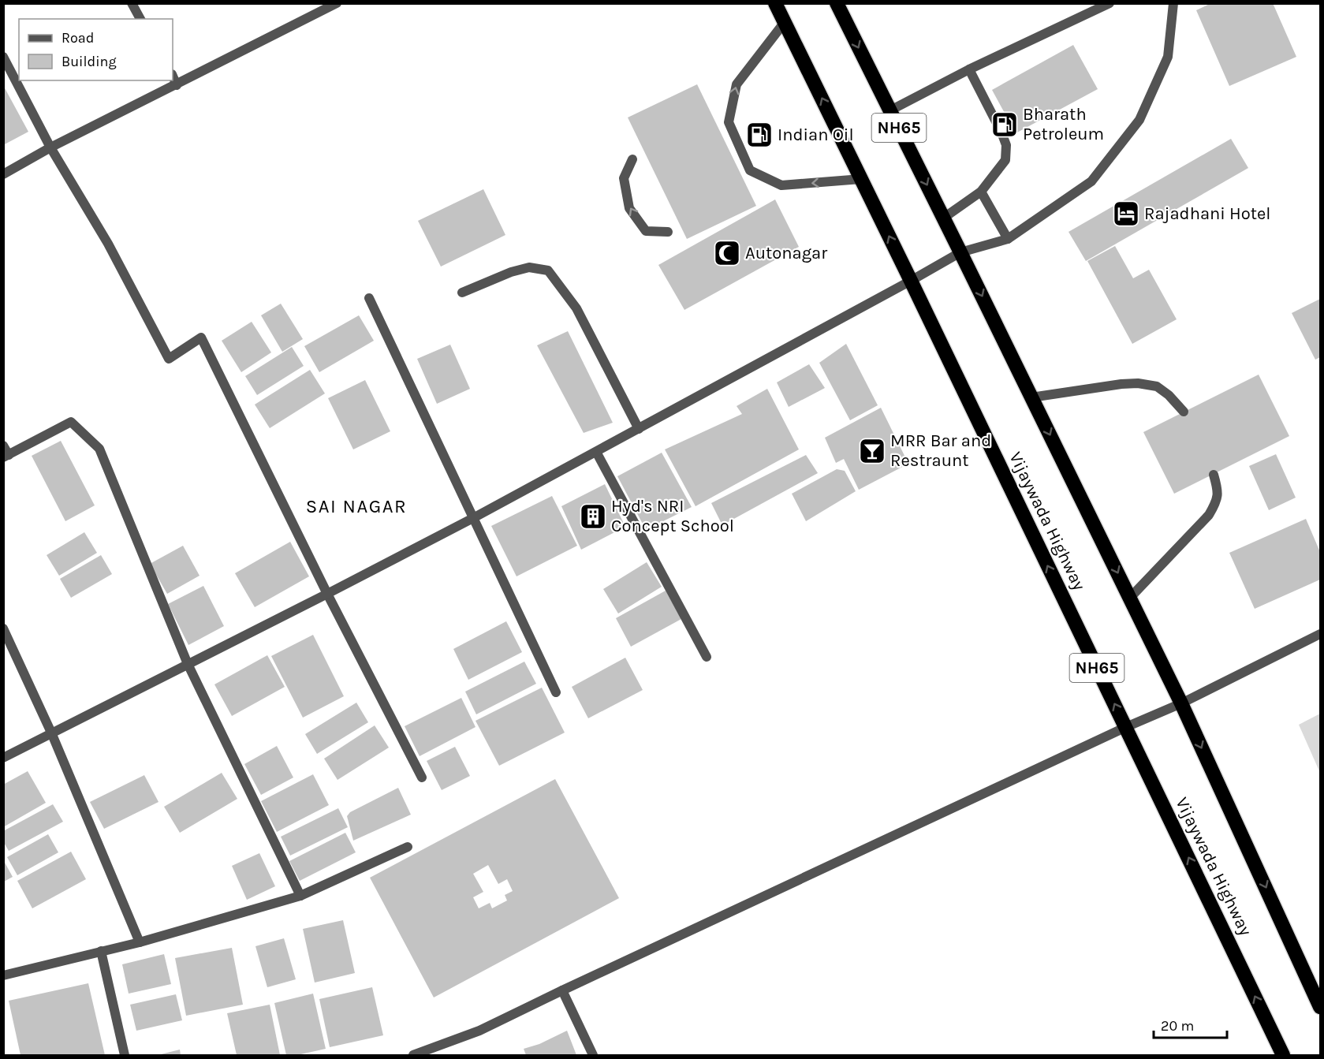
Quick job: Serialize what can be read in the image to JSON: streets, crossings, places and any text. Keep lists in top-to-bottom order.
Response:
{
  "streets": {
    "highway": ["NH65", "Vijaywada Highway"]
  },
  "districts": ["SAI NAGAR"],
  "places": {
    "fuel station": ["Bharath Petroleum", "Indian Oil"],
    "hotel": ["Rajadhani Hotel"],
    "mosque": ["Autonagar"],
    "bar": ["MRR Bar and Restraunt"],
    "building": ["Hyd's NRI Concept School"]
  },
  "legend": ["Road", "Building"],
  "scale_bar": "20 m"
}
